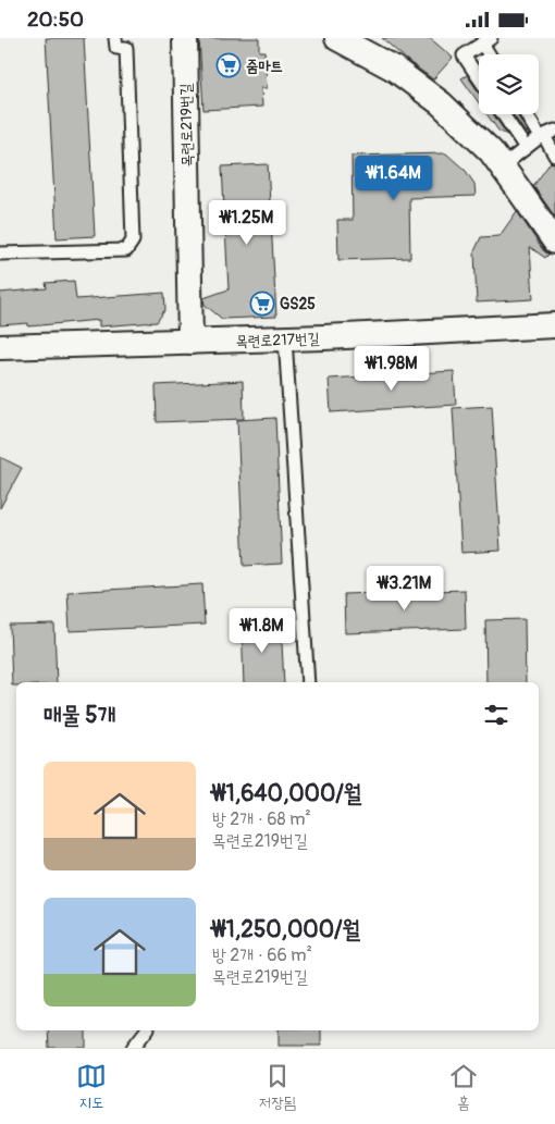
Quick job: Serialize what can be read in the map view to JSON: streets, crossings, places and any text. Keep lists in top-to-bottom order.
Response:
{
  "streets": {
    "street": ["목련로219번길", "목련로217번길"]
  },
  "crossings": [
    ["목련로219번길", "목련로217번길"]
  ],
  "places": {
    "supermarket": ["줌마트", "GS25"]
  },
  "page": {
    "status": "20:50",
    "price": [
      "₩1.64M",
      "₩1.25M",
      "₩1.98M",
      "₩3.21M",
      "₩1.8M"
    ],
    "heading": "매물 5개",
    "list": [
      {
        "name": "₩1,640,000/월",
        "note": "방 2개 · 68 m² · 목련로219번길"
      },
      {
        "name": "₩1,250,000/월",
        "note": "방 2개 · 66 m² · 목련로219번길"
      }
    ],
    "tabs": ["지도", "저장됨", "홈"]
  }
}
